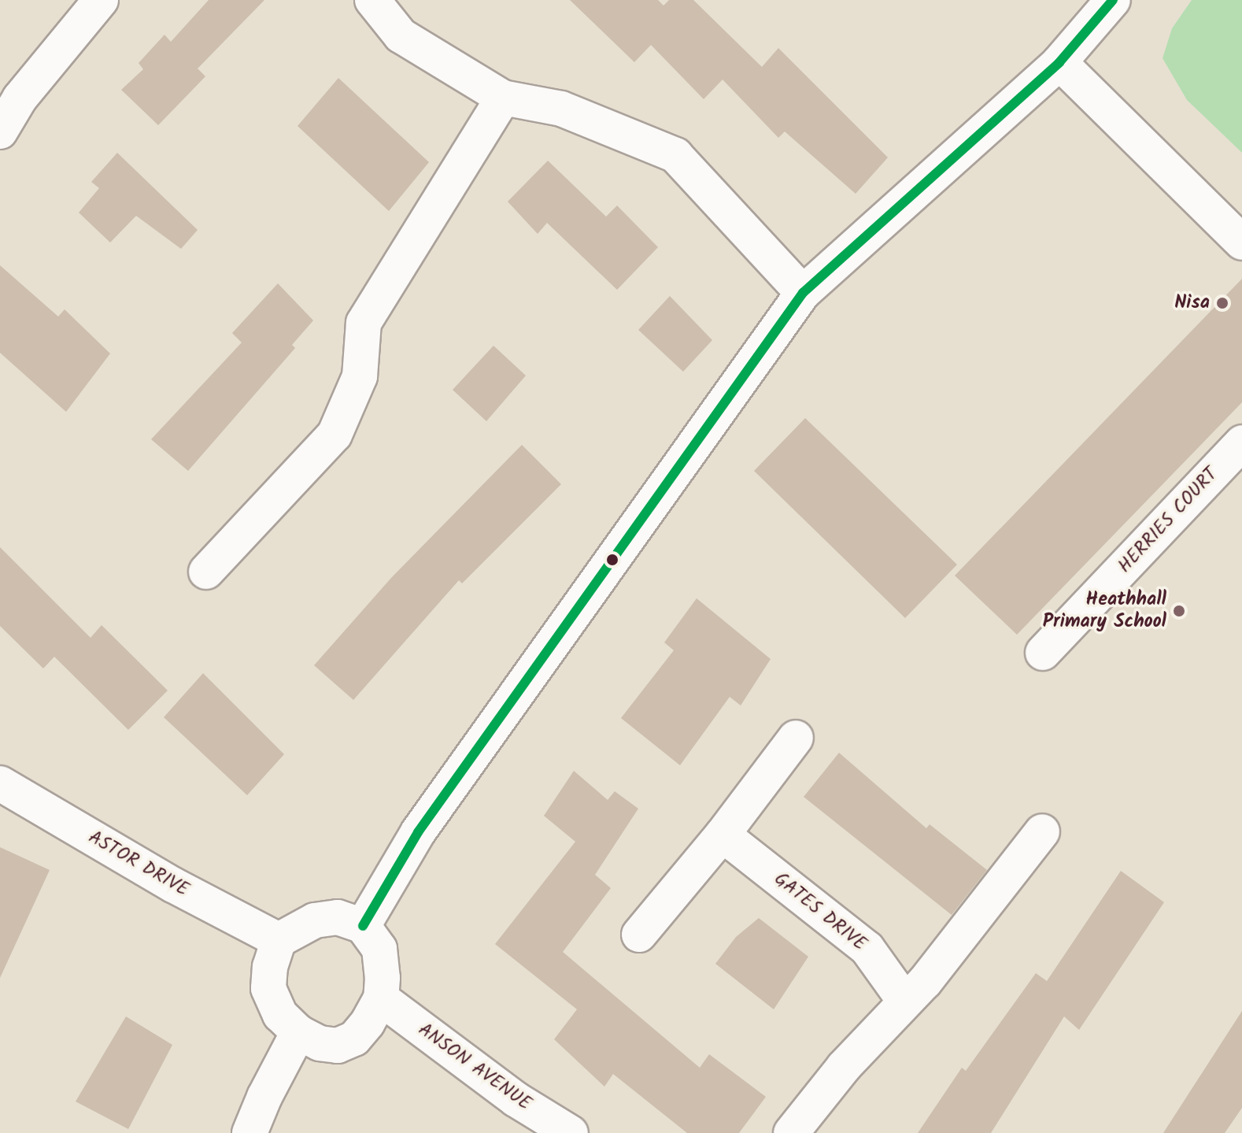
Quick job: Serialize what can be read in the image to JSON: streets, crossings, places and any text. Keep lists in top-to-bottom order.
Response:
{
  "streets": {
    "street": [
      "HERRIES COURT",
      "ASTOR DRIVE",
      "GATES DRIVE",
      "ANSON AVENUE"
    ]
  },
  "crossings": [
    ["ASTOR DRIVE", "ANSON AVENUE"]
  ],
  "places": ["Nisa", "Heathhall Primary School"]
}
